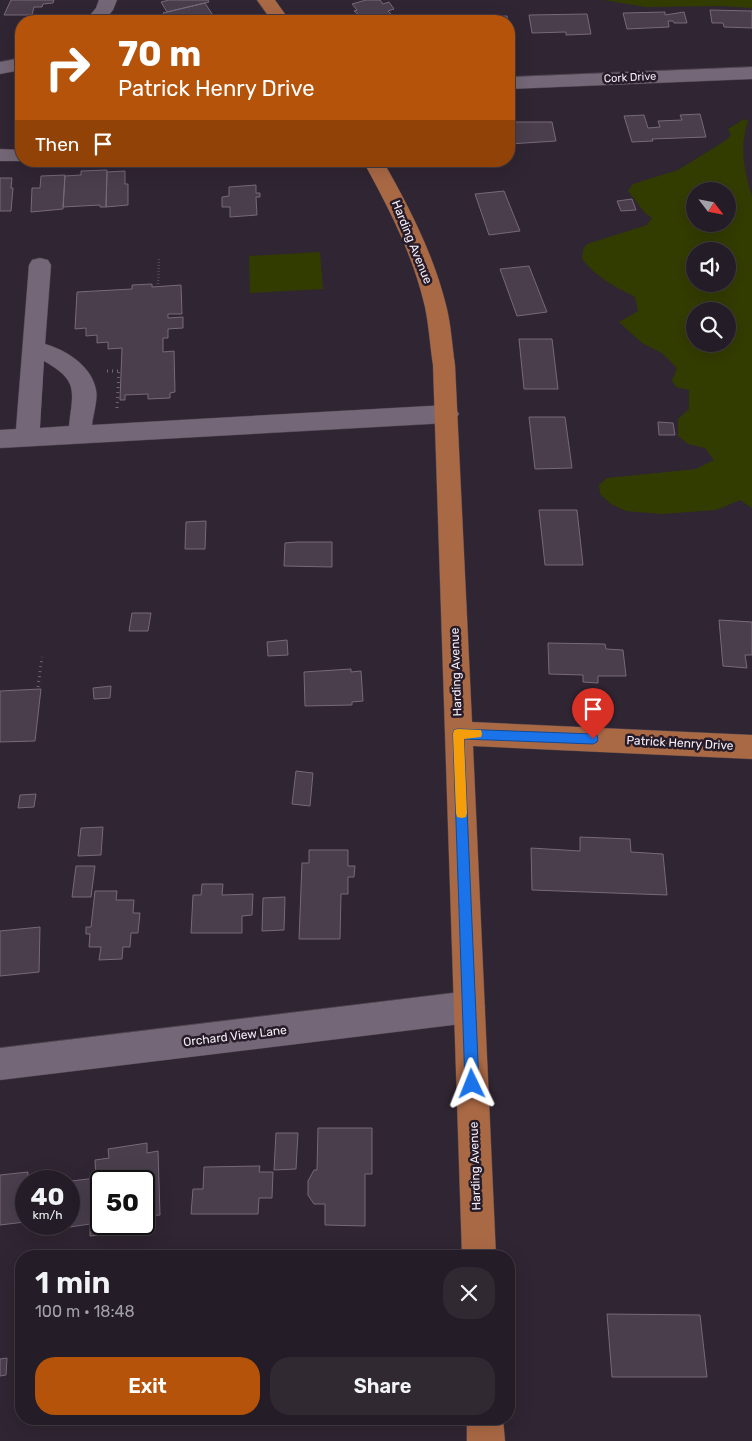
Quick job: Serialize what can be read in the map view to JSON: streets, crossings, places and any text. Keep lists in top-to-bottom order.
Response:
{
  "streets": {
    "main road": ["Harding Avenue", "Patrick Henry Drive"],
    "street": ["Cork Drive", "Orchard View Lane"]
  },
  "crossings": [
    ["Harding Avenue", "Patrick Henry Drive"],
    ["Harding Avenue", "Orchard View Lane"]
  ],
  "north": "bottom right",
  "page": {
    "turn": ["70 m", "Patrick Henry Drive"],
    "then": "Then",
    "speed": "40 km/h",
    "limit": "50",
    "heading": ["1 min", "100 m · 18:48"],
    "buttons": ["Exit", "Share"]
  }
}
